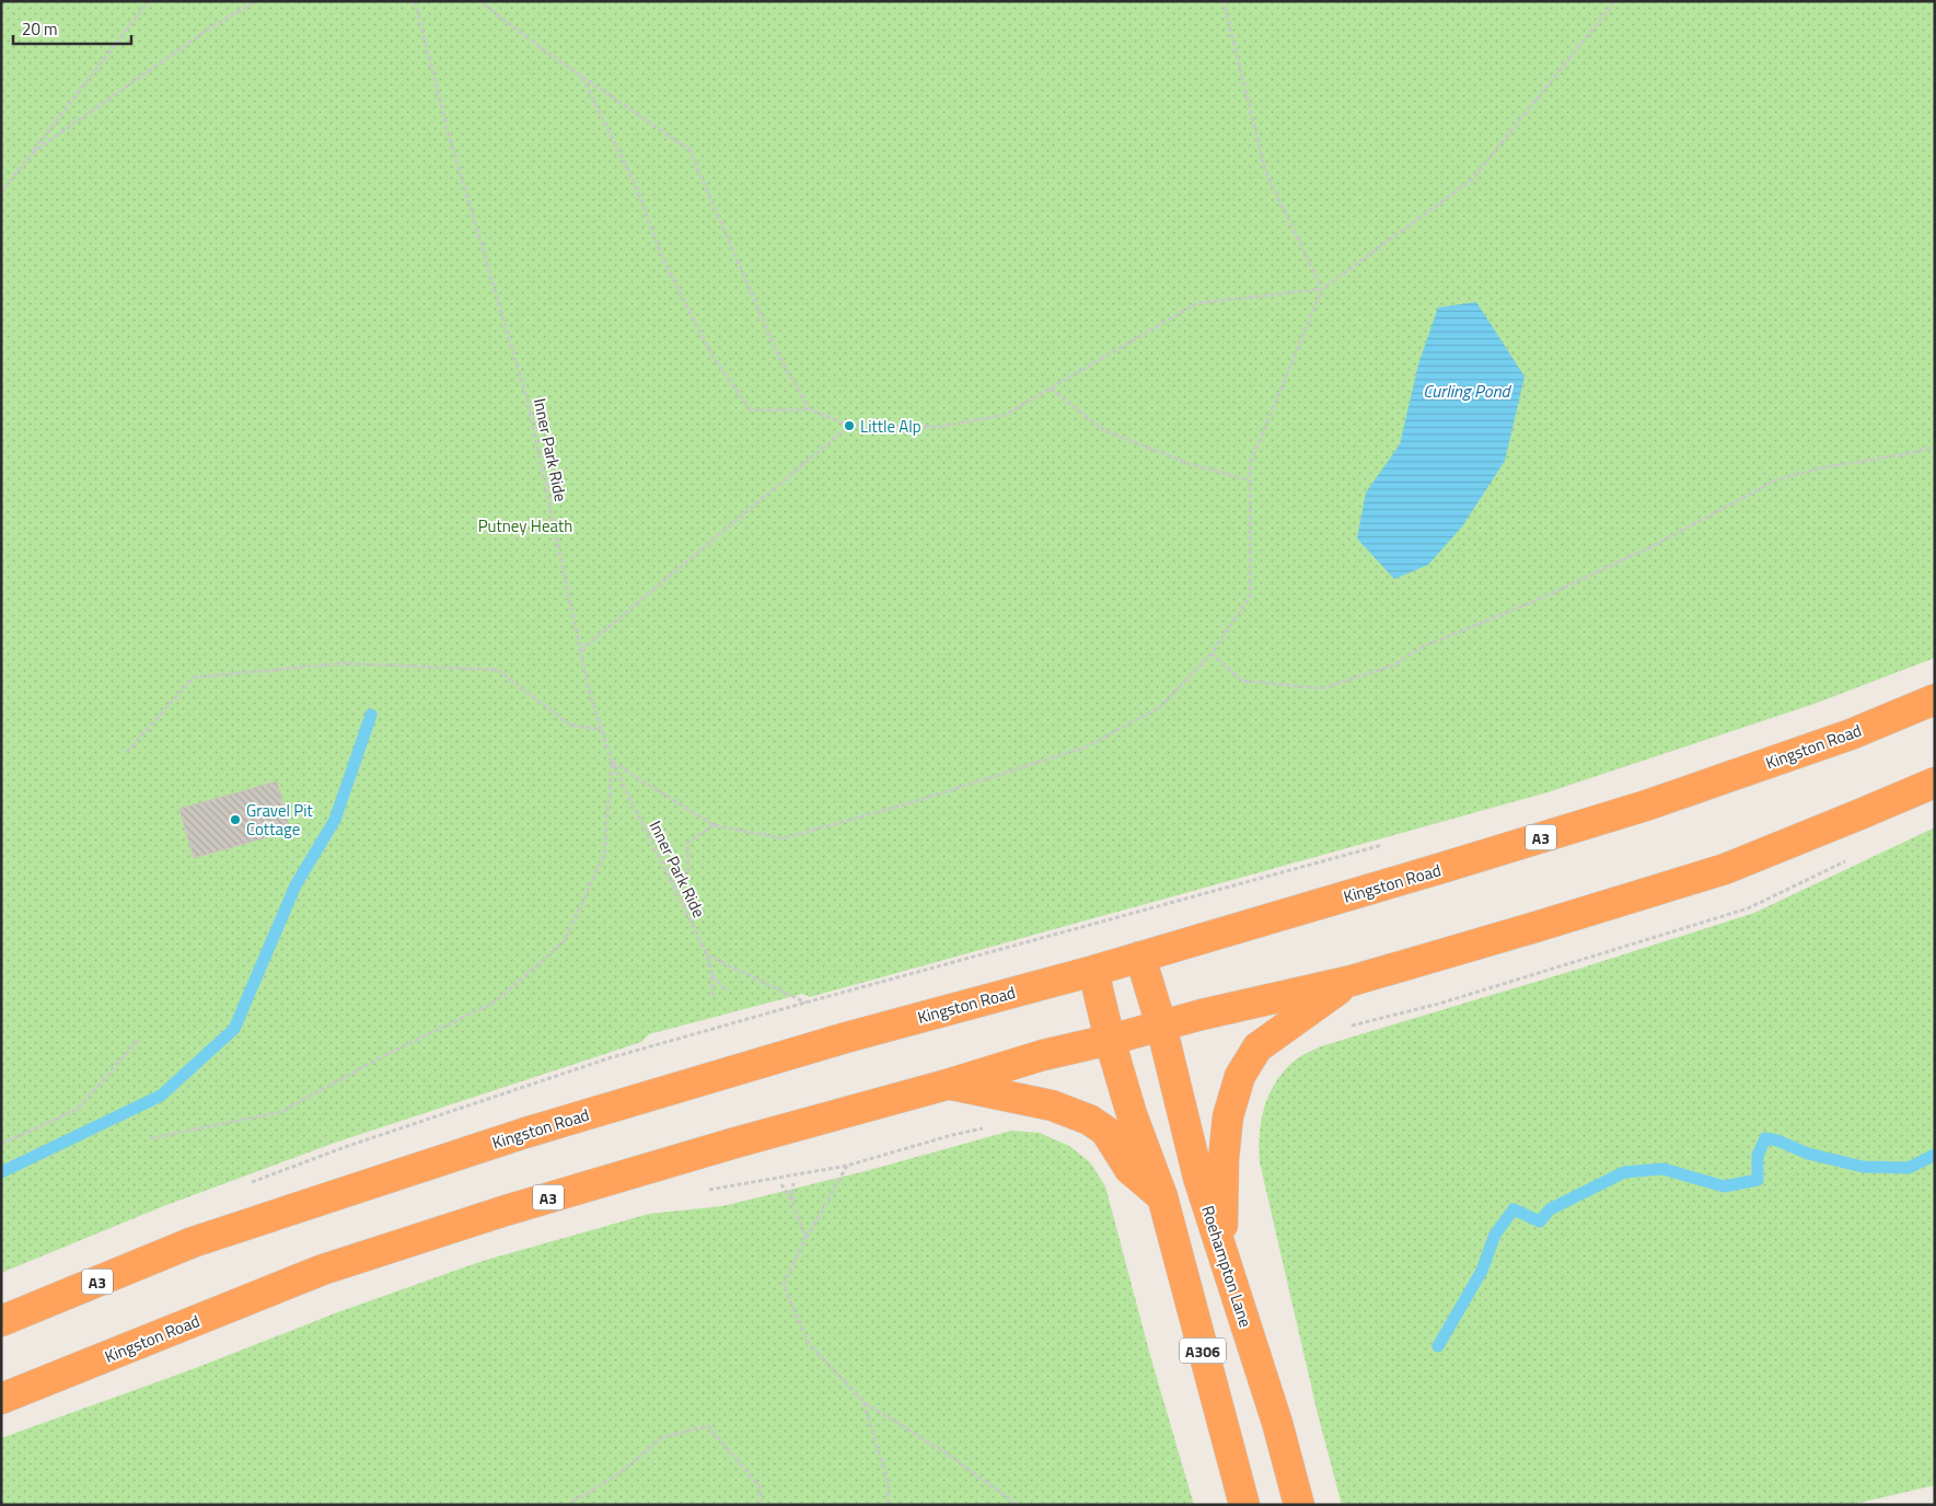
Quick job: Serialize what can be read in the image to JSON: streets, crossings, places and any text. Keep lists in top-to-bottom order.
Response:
{
  "streets": {
    "highway": [
      "Kingston Road",
      "A3",
      "Roehampton Lane",
      "A306"
    ],
    "path": ["Inner Park Ride"]
  },
  "crossings": [
    ["Kingston Road", "Roehampton Lane"],
    ["Kingston Road", "A306"],
    ["Roehampton Lane", "A306"]
  ],
  "water": ["Curling Pond"],
  "parks": ["Putney Heath"],
  "places": ["Little Alp", "Gravel Pit Cottage"],
  "scale_bar": "20 m"
}
